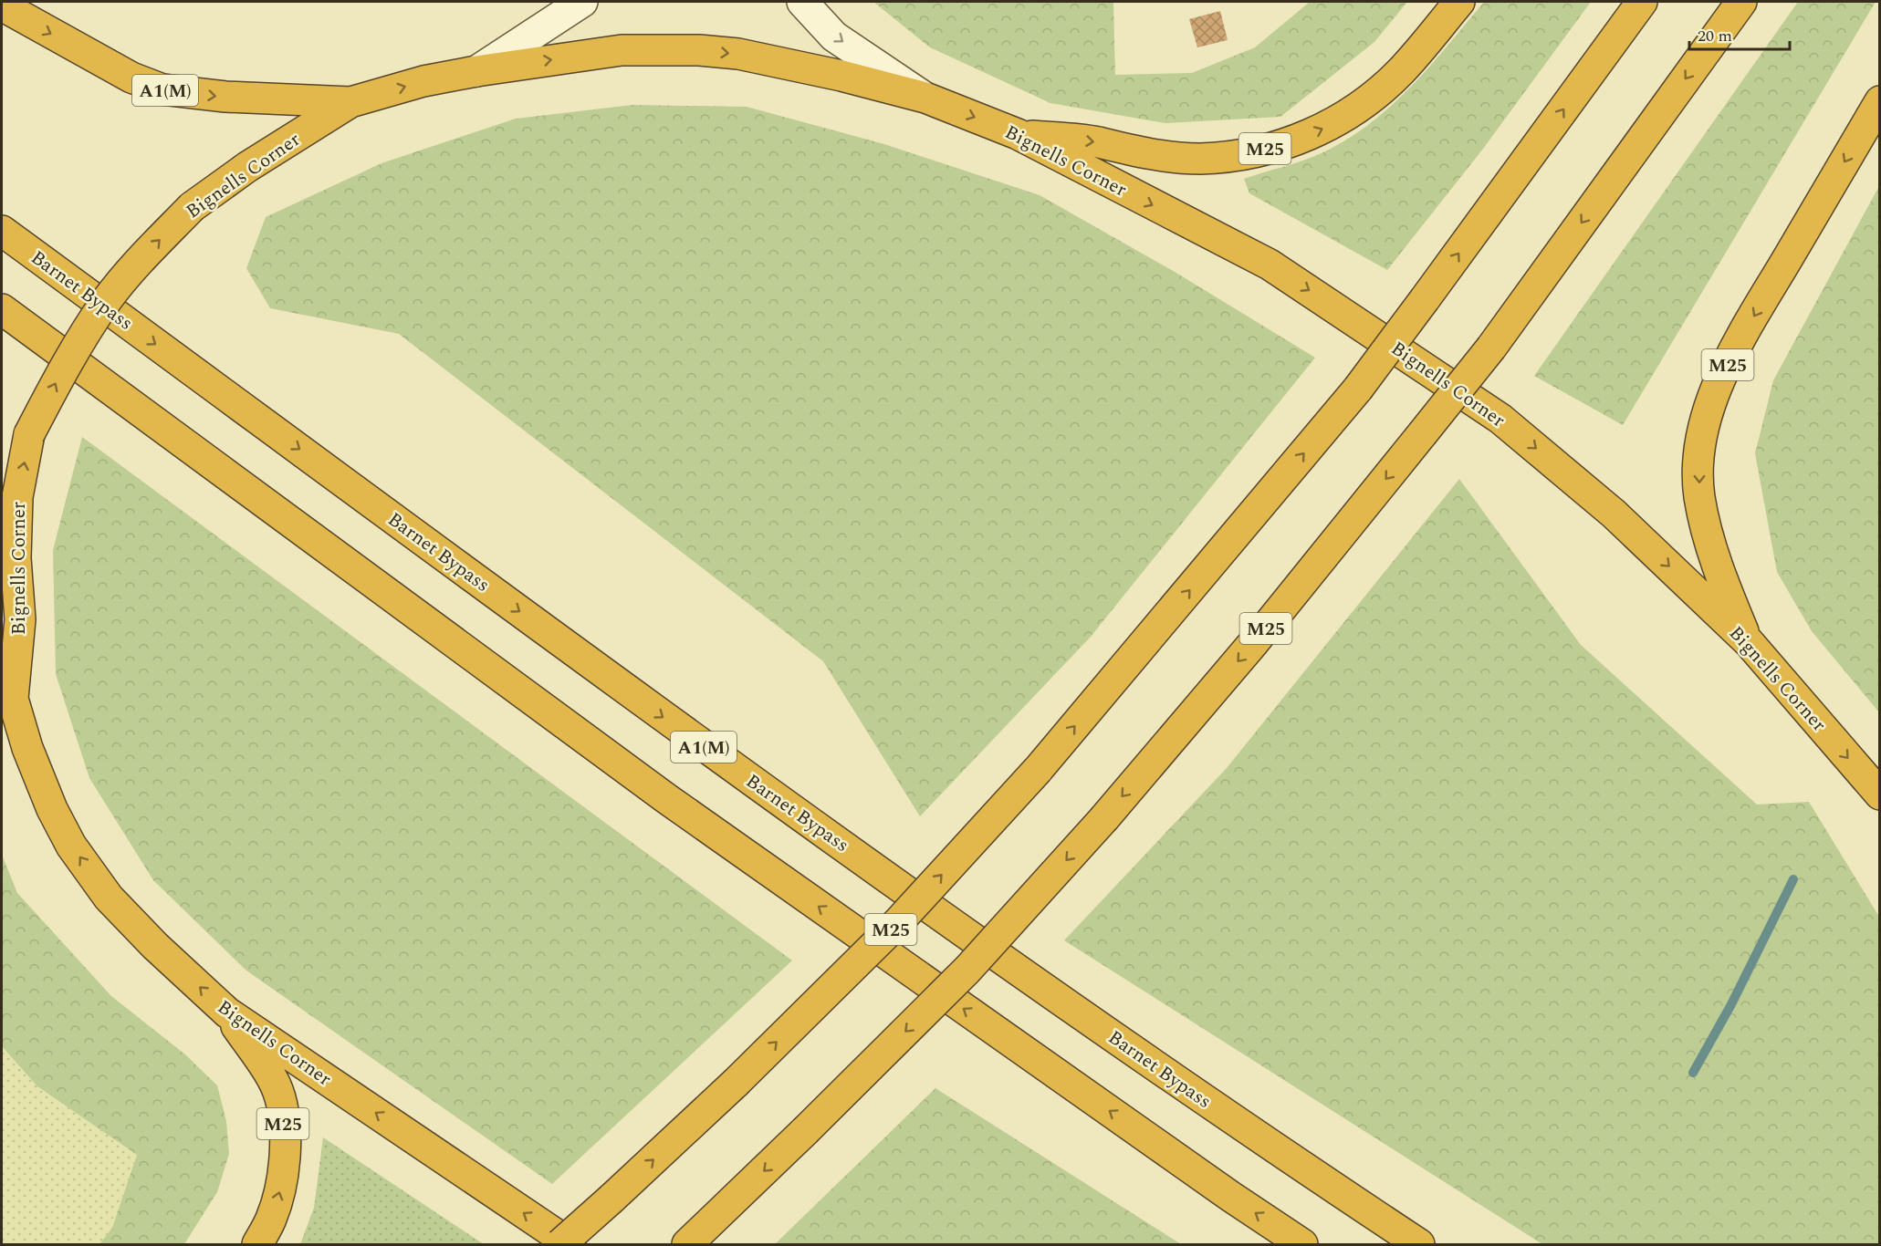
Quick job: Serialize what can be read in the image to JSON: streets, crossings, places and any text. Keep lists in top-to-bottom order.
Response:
{
  "streets": {
    "highway": [
      "A1(M)",
      "M25",
      "Bignells Corner",
      "Barnet Bypass"
    ]
  },
  "crossings": [
    ["A1(M)", "Bignells Corner"],
    ["M25", "Bignells Corner"]
  ],
  "scale_bar": "20 m"
}
